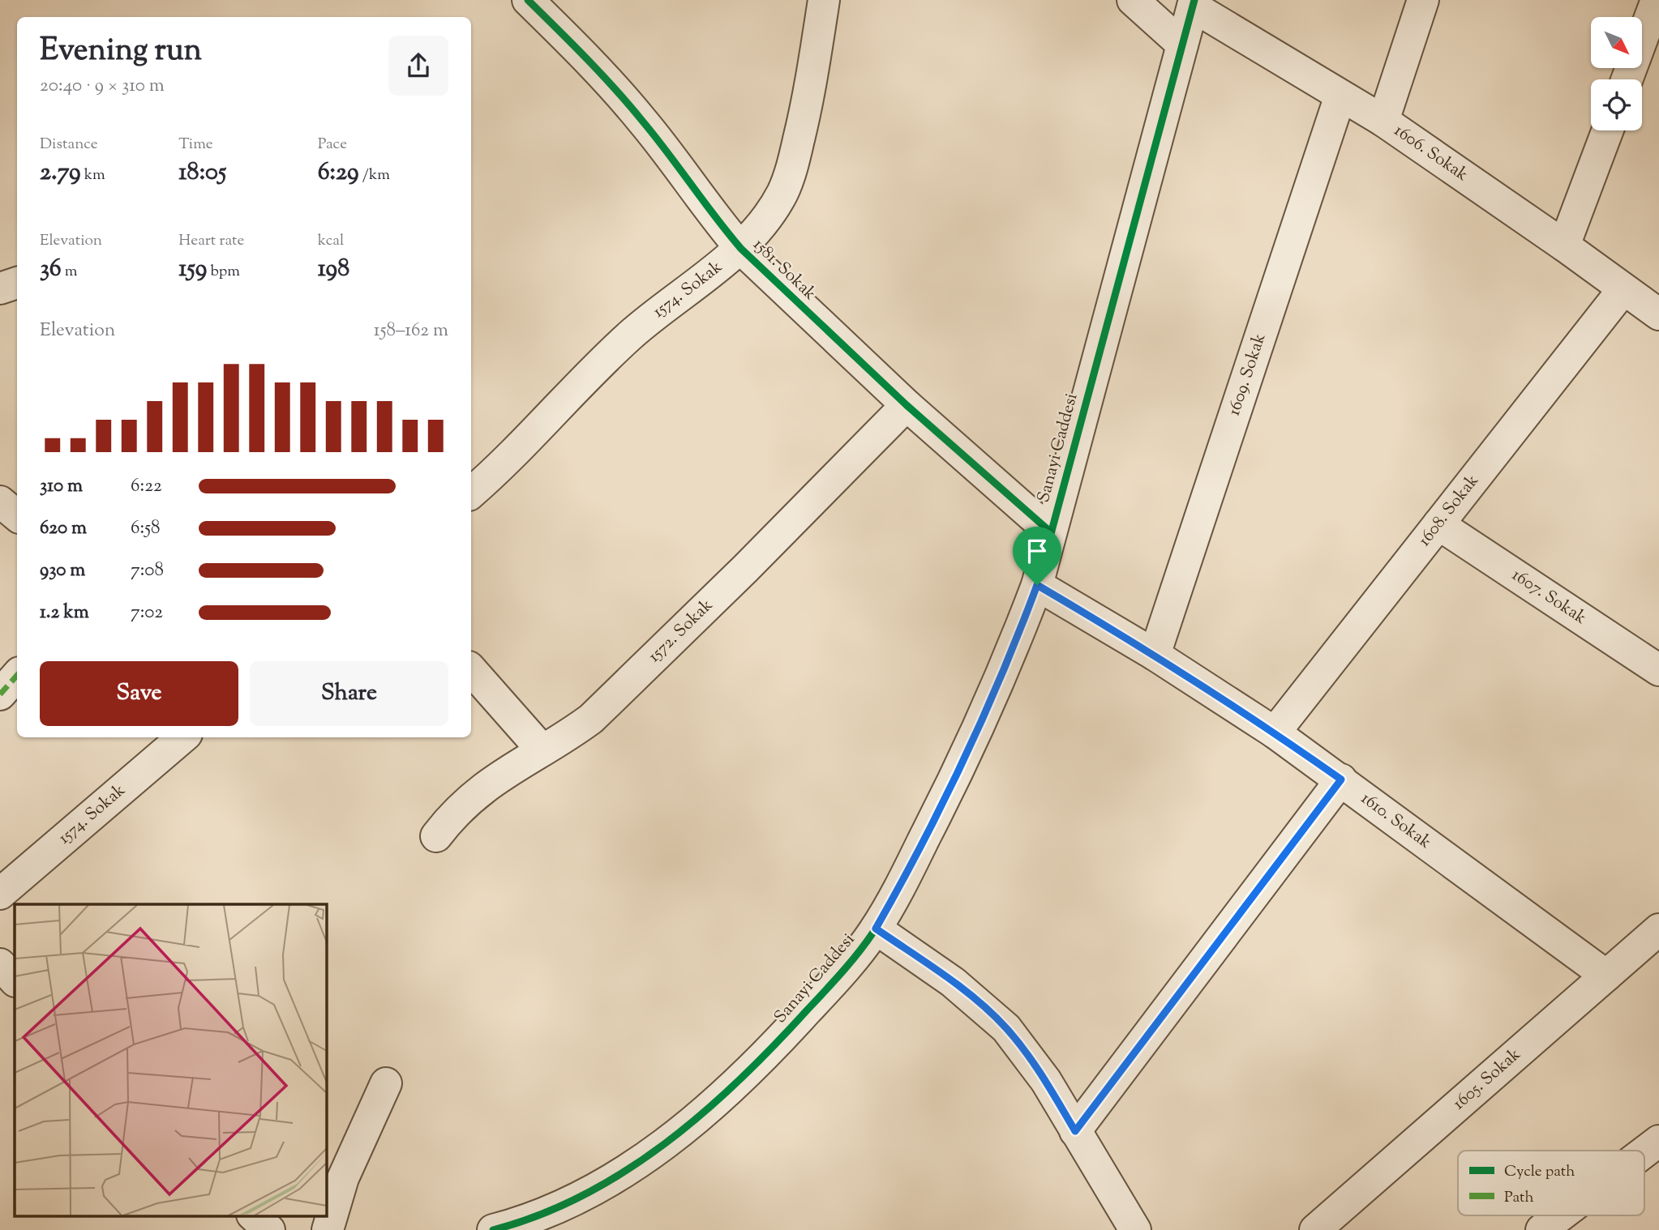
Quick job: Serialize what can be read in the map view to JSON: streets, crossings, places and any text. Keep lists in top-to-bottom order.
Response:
{
  "streets": {
    "street": [
      "1606. Sokak",
      "1581. Sokak",
      "1574. Sokak",
      "1609. Sokak",
      "Sanayi Caddesi",
      "1608. Sokak",
      "1607. Sokak",
      "1572. Sokak",
      "1610. Sokak",
      "1605. Sokak"
    ]
  },
  "crossings": [
    ["1606. Sokak", "1609. Sokak"],
    ["1606. Sokak", "Sanayi Caddesi"],
    ["1606. Sokak", "1608. Sokak"],
    ["1581. Sokak", "1574. Sokak"],
    ["1581. Sokak", "Sanayi Caddesi"],
    ["1581. Sokak", "1572. Sokak"],
    ["1609. Sokak", "1610. Sokak"],
    ["Sanayi Caddesi", "1610. Sokak"],
    ["1608. Sokak", "1607. Sokak"],
    ["1608. Sokak", "1610. Sokak"],
    ["1610. Sokak", "1605. Sokak"]
  ],
  "legend": ["Cycle path", "Path"],
  "north": "bottom right",
  "page": {
    "heading": ["Evening run", "20:40 · 9 × 310 m"],
    "stats": [
      ["Distance", "2.79 km"],
      ["Time", "18:05"],
      ["Pace", "6:29 /km"],
      ["Elevation", "36 m"],
      ["Heart rate", "159 bpm"],
      ["kcal", "198"]
    ],
    "chart": ["Elevation", "158–162 m"],
    "list": [
      {
        "name": "310 m",
        "note": "6:22"
      },
      {
        "name": "620 m",
        "note": "6:58"
      },
      {
        "name": "930 m",
        "note": "7:08"
      },
      {
        "name": "1.2 km",
        "note": "7:02"
      }
    ],
    "buttons": ["Save", "Share"]
  }
}
